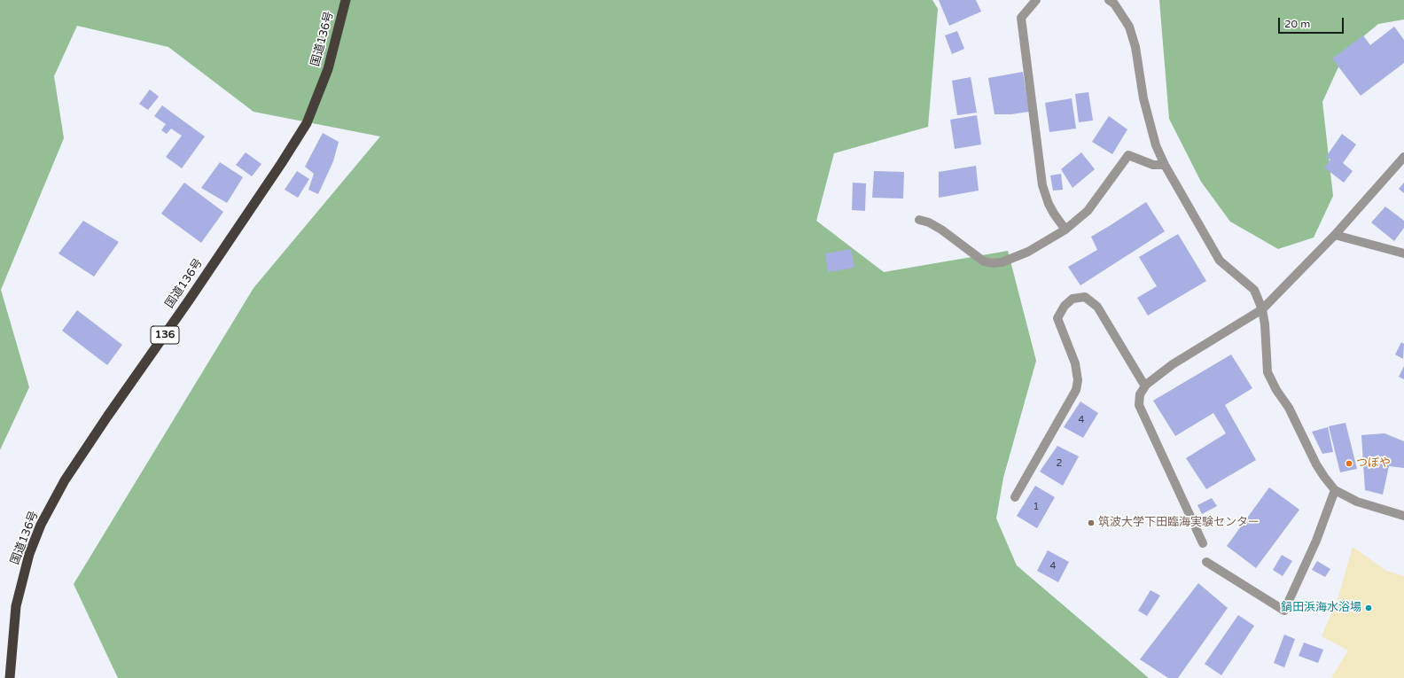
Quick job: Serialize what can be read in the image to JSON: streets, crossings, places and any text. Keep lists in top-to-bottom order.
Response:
{
  "streets": {
    "highway": ["国道136号", "136"]
  },
  "places": ["つぼや", "筑波大学下田臨海実験センター", "鍋田浜海水浴場"],
  "house_numbers": [
    "4",
    "2",
    "1",
    "4"
  ],
  "scale_bar": "20 m"
}
